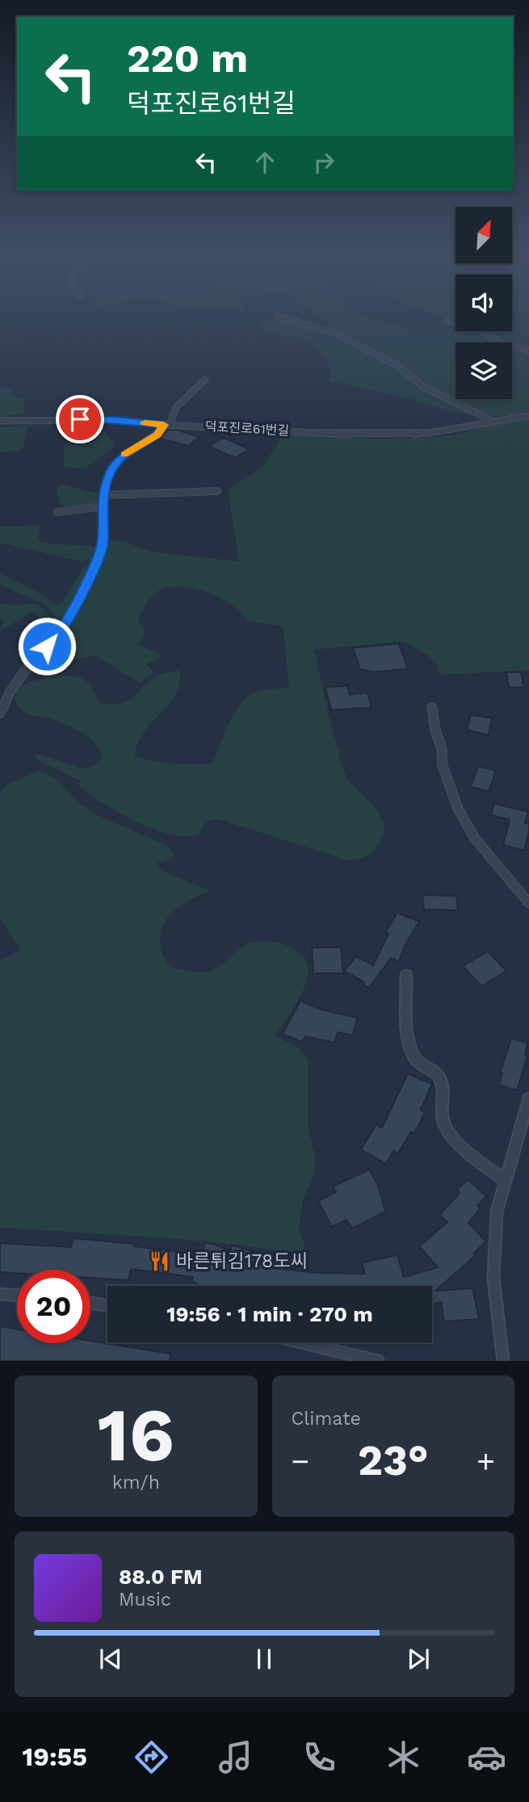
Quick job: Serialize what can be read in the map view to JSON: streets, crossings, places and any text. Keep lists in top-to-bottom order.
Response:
{
  "streets": {
    "lane": ["덕포진로61번길"]
  },
  "places": {
    "restaurant": ["바른튀김178도씨"]
  },
  "north": "top right",
  "page": {
    "turn": ["220 m", "덕포진로61번길"],
    "limit": "20",
    "trip": "19:56 · 1 min · 270 m",
    "tile": [
      ["16", "km/h"],
      "Climate"
    ],
    "heat": ["−", "23°", "+"],
    "song": ["88.0 FM", "Music"],
    "tabs": "19:55"
  }
}
